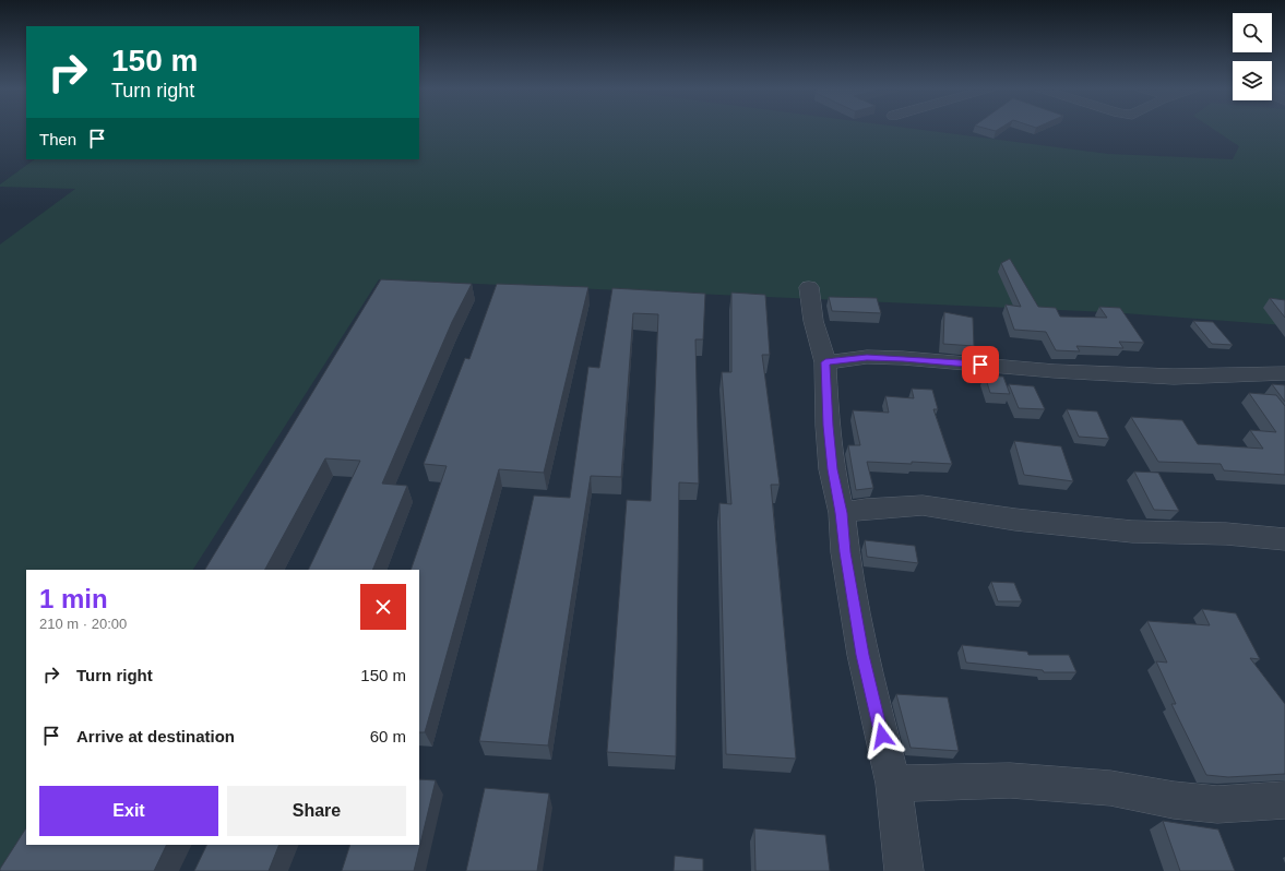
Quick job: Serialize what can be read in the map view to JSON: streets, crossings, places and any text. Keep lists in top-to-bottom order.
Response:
{
  "page": {
    "turn": ["150 m", "Turn right"],
    "then": "Then",
    "heading": ["1 min", "210 m · 20:00"],
    "list": [
      {
        "name": "Turn right",
        "value": "150 m"
      },
      {
        "name": "Arrive at destination",
        "value": "60 m"
      }
    ],
    "buttons": ["Exit", "Share"]
  }
}
